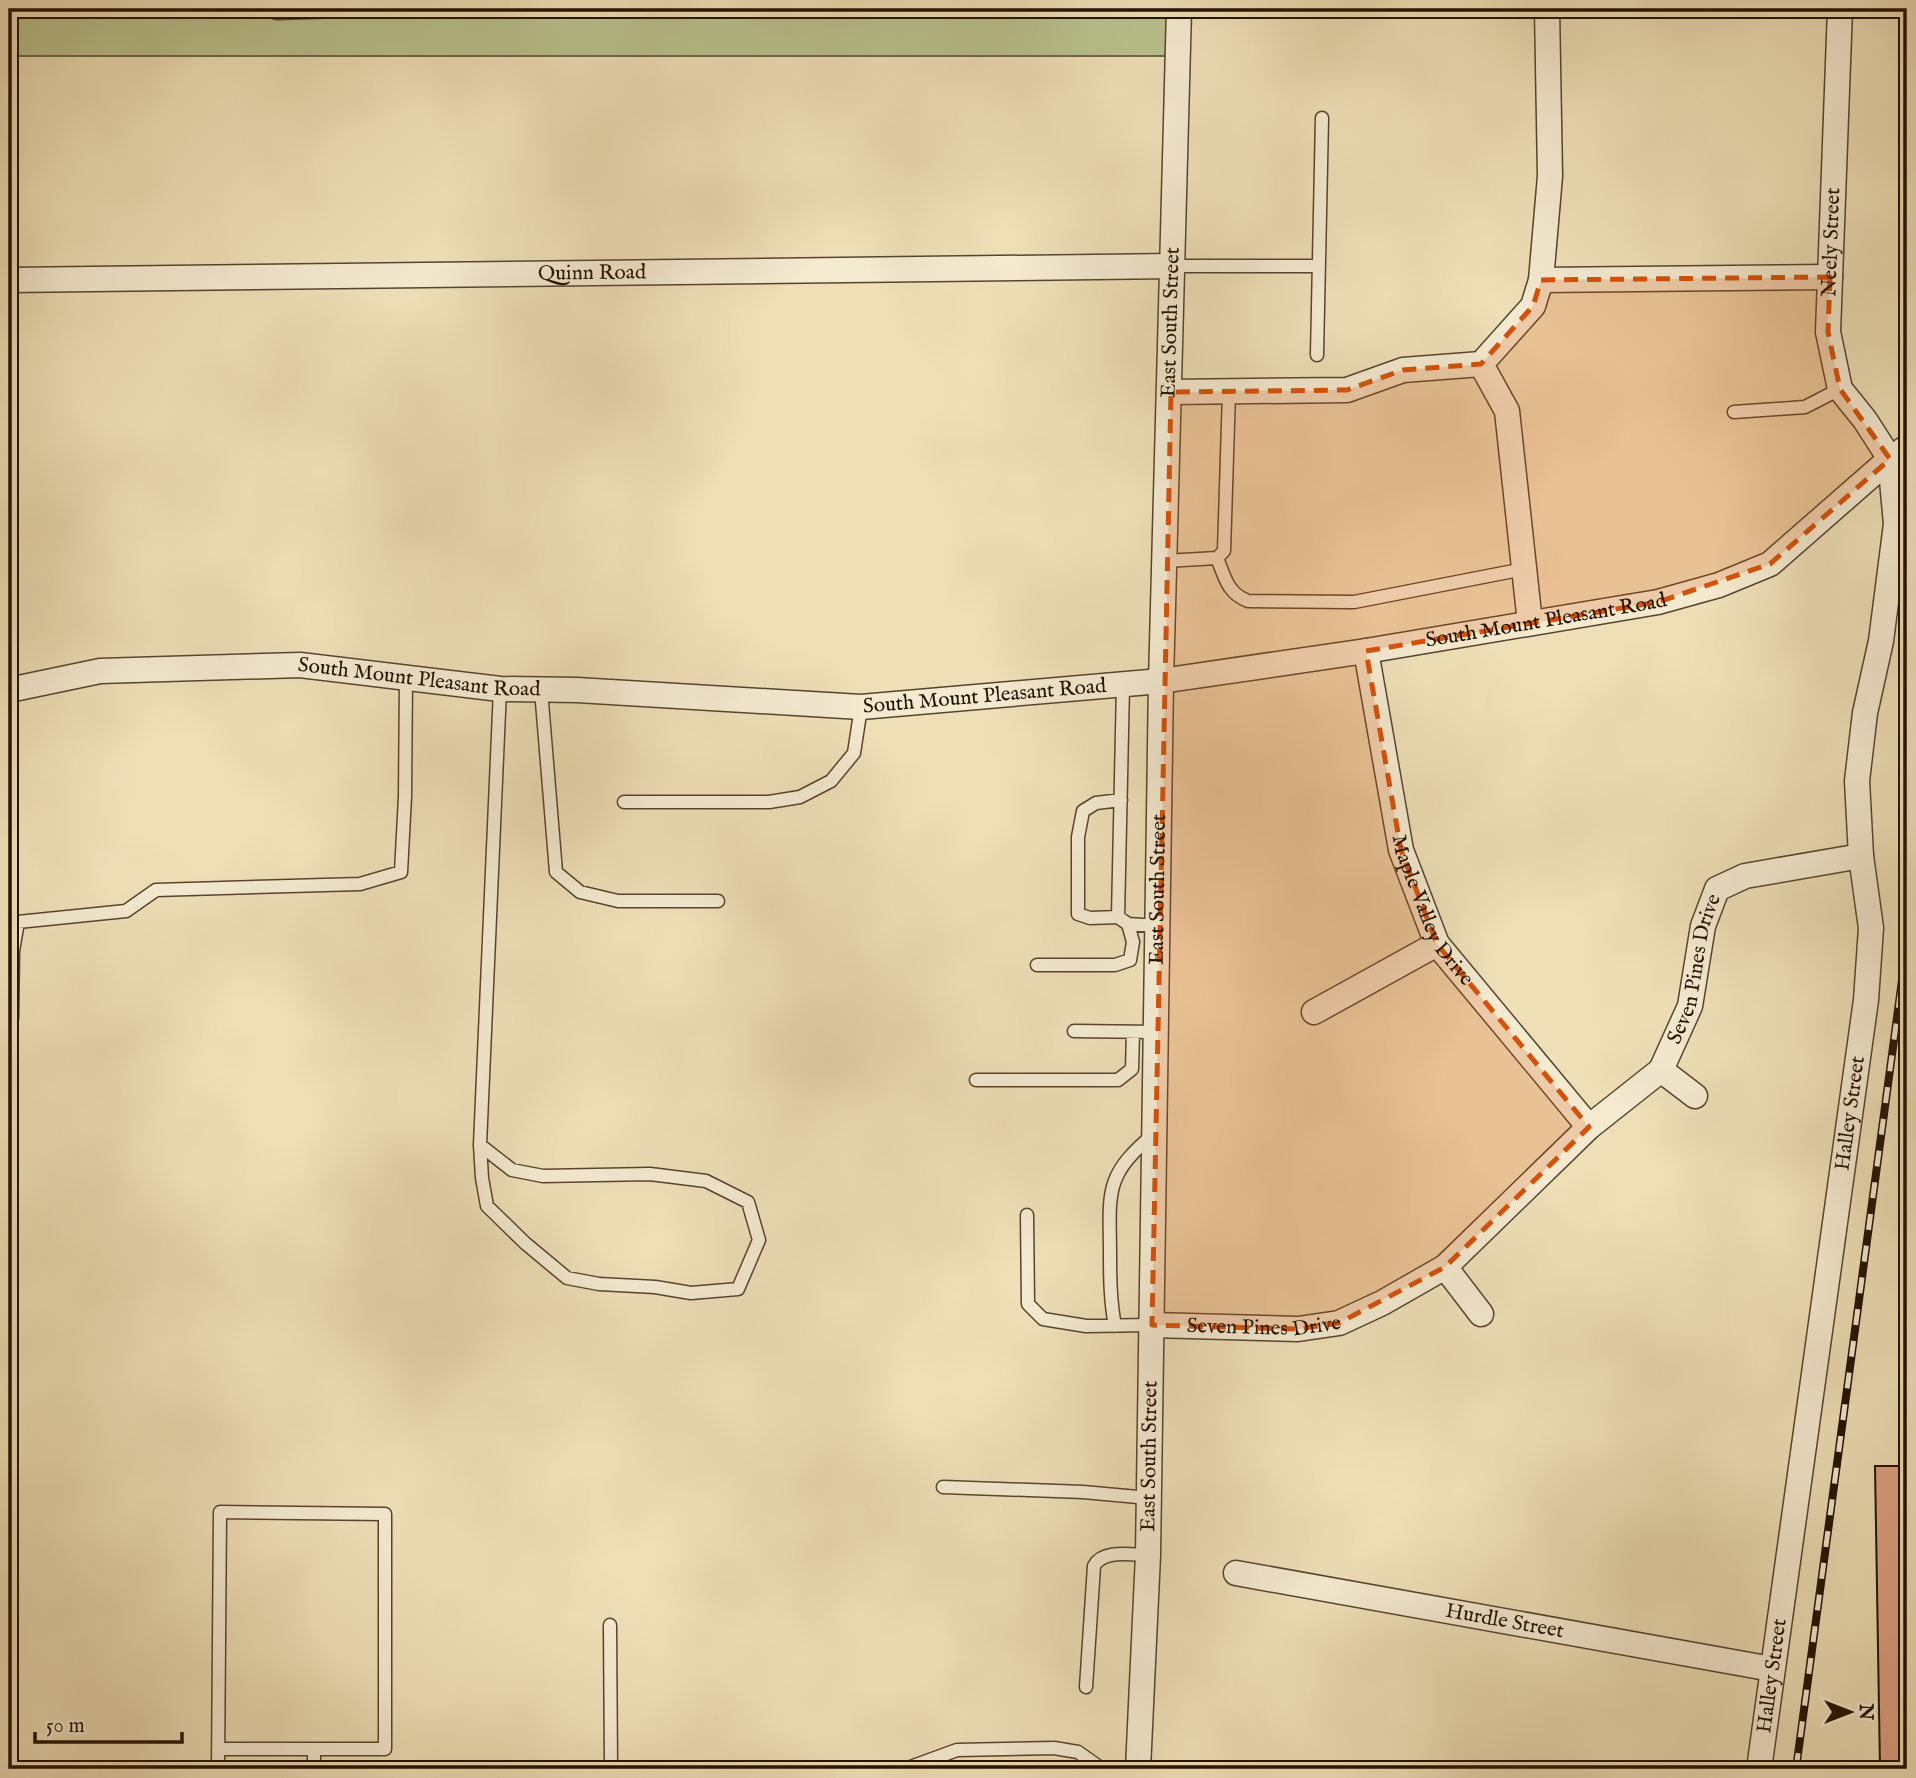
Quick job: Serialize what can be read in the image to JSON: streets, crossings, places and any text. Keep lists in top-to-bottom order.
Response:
{
  "streets": {
    "street": [
      "Neely Street",
      "Quinn Road",
      "East South Street",
      "South Mount Pleasant Road",
      "Maple Valley Drive",
      "Seven Pines Drive",
      "Halley Street",
      "Hurdle Street"
    ]
  },
  "crossings": [
    ["Neely Street", "South Mount Pleasant Road"],
    ["Neely Street", "Halley Street"],
    ["Quinn Road", "East South Street"],
    ["East South Street", "South Mount Pleasant Road"],
    ["East South Street", "Seven Pines Drive"],
    ["South Mount Pleasant Road", "Maple Valley Drive"],
    ["South Mount Pleasant Road", "Halley Street"],
    ["Maple Valley Drive", "Seven Pines Drive"],
    ["Seven Pines Drive", "Halley Street"],
    ["Halley Street", "Hurdle Street"]
  ],
  "scale_bar": "50 m",
  "north": "right"
}
